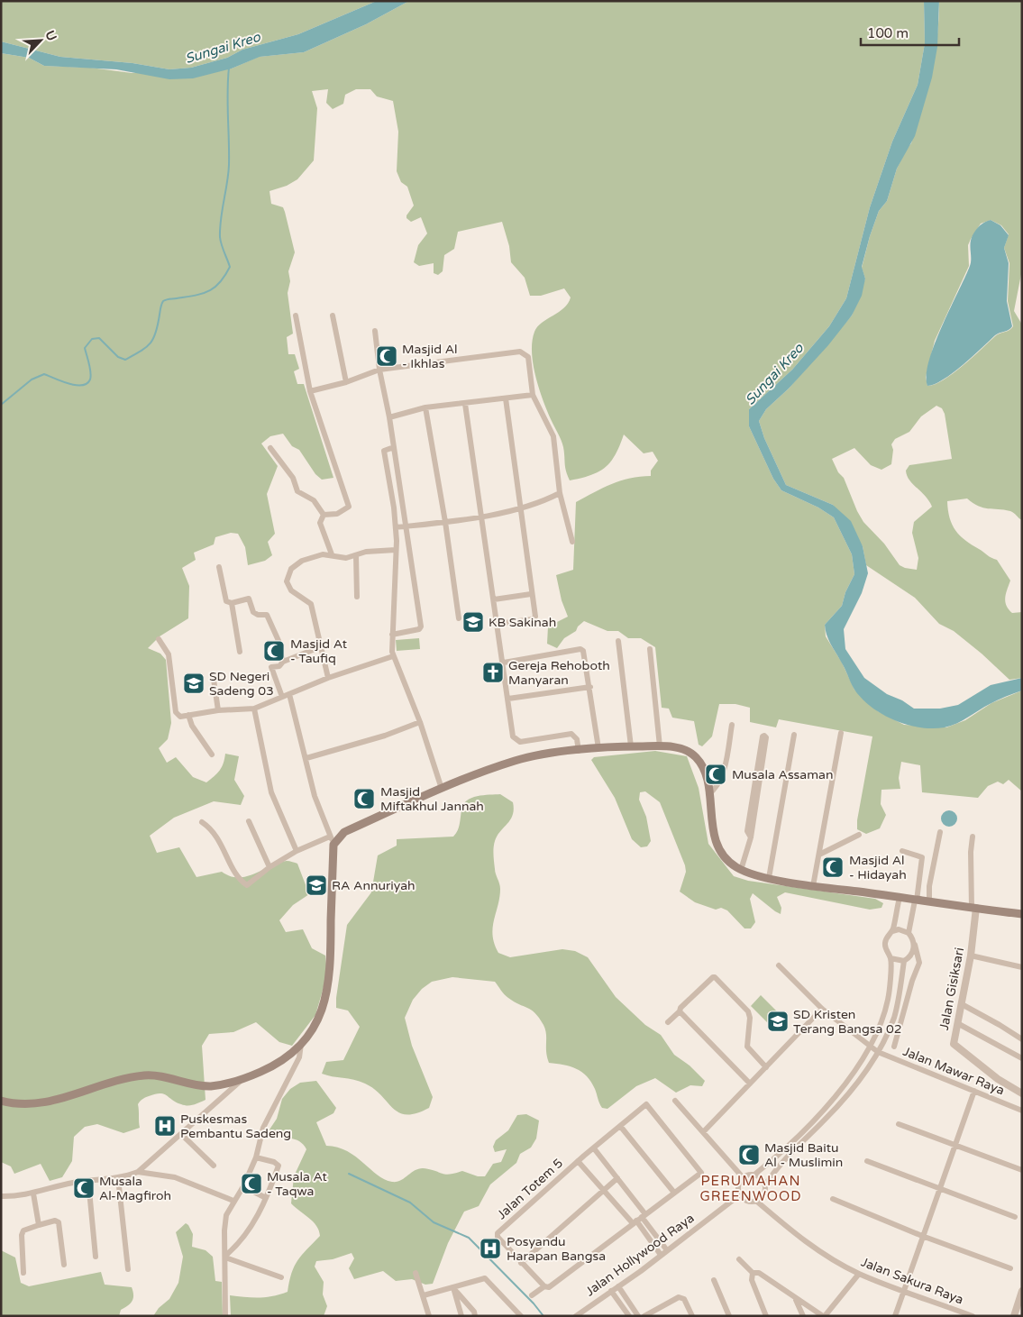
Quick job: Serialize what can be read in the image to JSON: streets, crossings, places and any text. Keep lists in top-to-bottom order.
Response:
{
  "streets": {
    "street": [
      "Jalan Gisiksari",
      "Jalan Mawar Raya",
      "Jalan Totem 5",
      "Jalan Hollywood Raya",
      "Jalan Sakura Raya"
    ]
  },
  "crossings": [
    ["Jalan Hollywood Raya", "Jalan Sakura Raya"]
  ],
  "districts": ["PERUMAHAN GREENWOOD"],
  "water": ["Sungai Kreo"],
  "places": {
    "mosque": [
      "Masjid Al - Ikhlas",
      "Masjid At - Taufiq",
      "Musala Assaman",
      "Masjid Miftakhul Jannah",
      "Masjid Al - Hidayah",
      "Masjid Baitu Al - Muslimin",
      "Musala At - Taqwa",
      "Musala Al-Magfiroh"
    ],
    "school or university": [
      "KB Sakinah",
      "SD Negeri Sadeng 03",
      "RA Annuriyah",
      "SD Kristen Terang Bangsa 02"
    ],
    "church": ["Gereja Rehoboth Manyaran"],
    "hospital": ["Puskesmas Pembantu Sadeng", "Posyandu Harapan Bangsa"]
  },
  "scale_bar": "100 m",
  "north": "top right"
}
